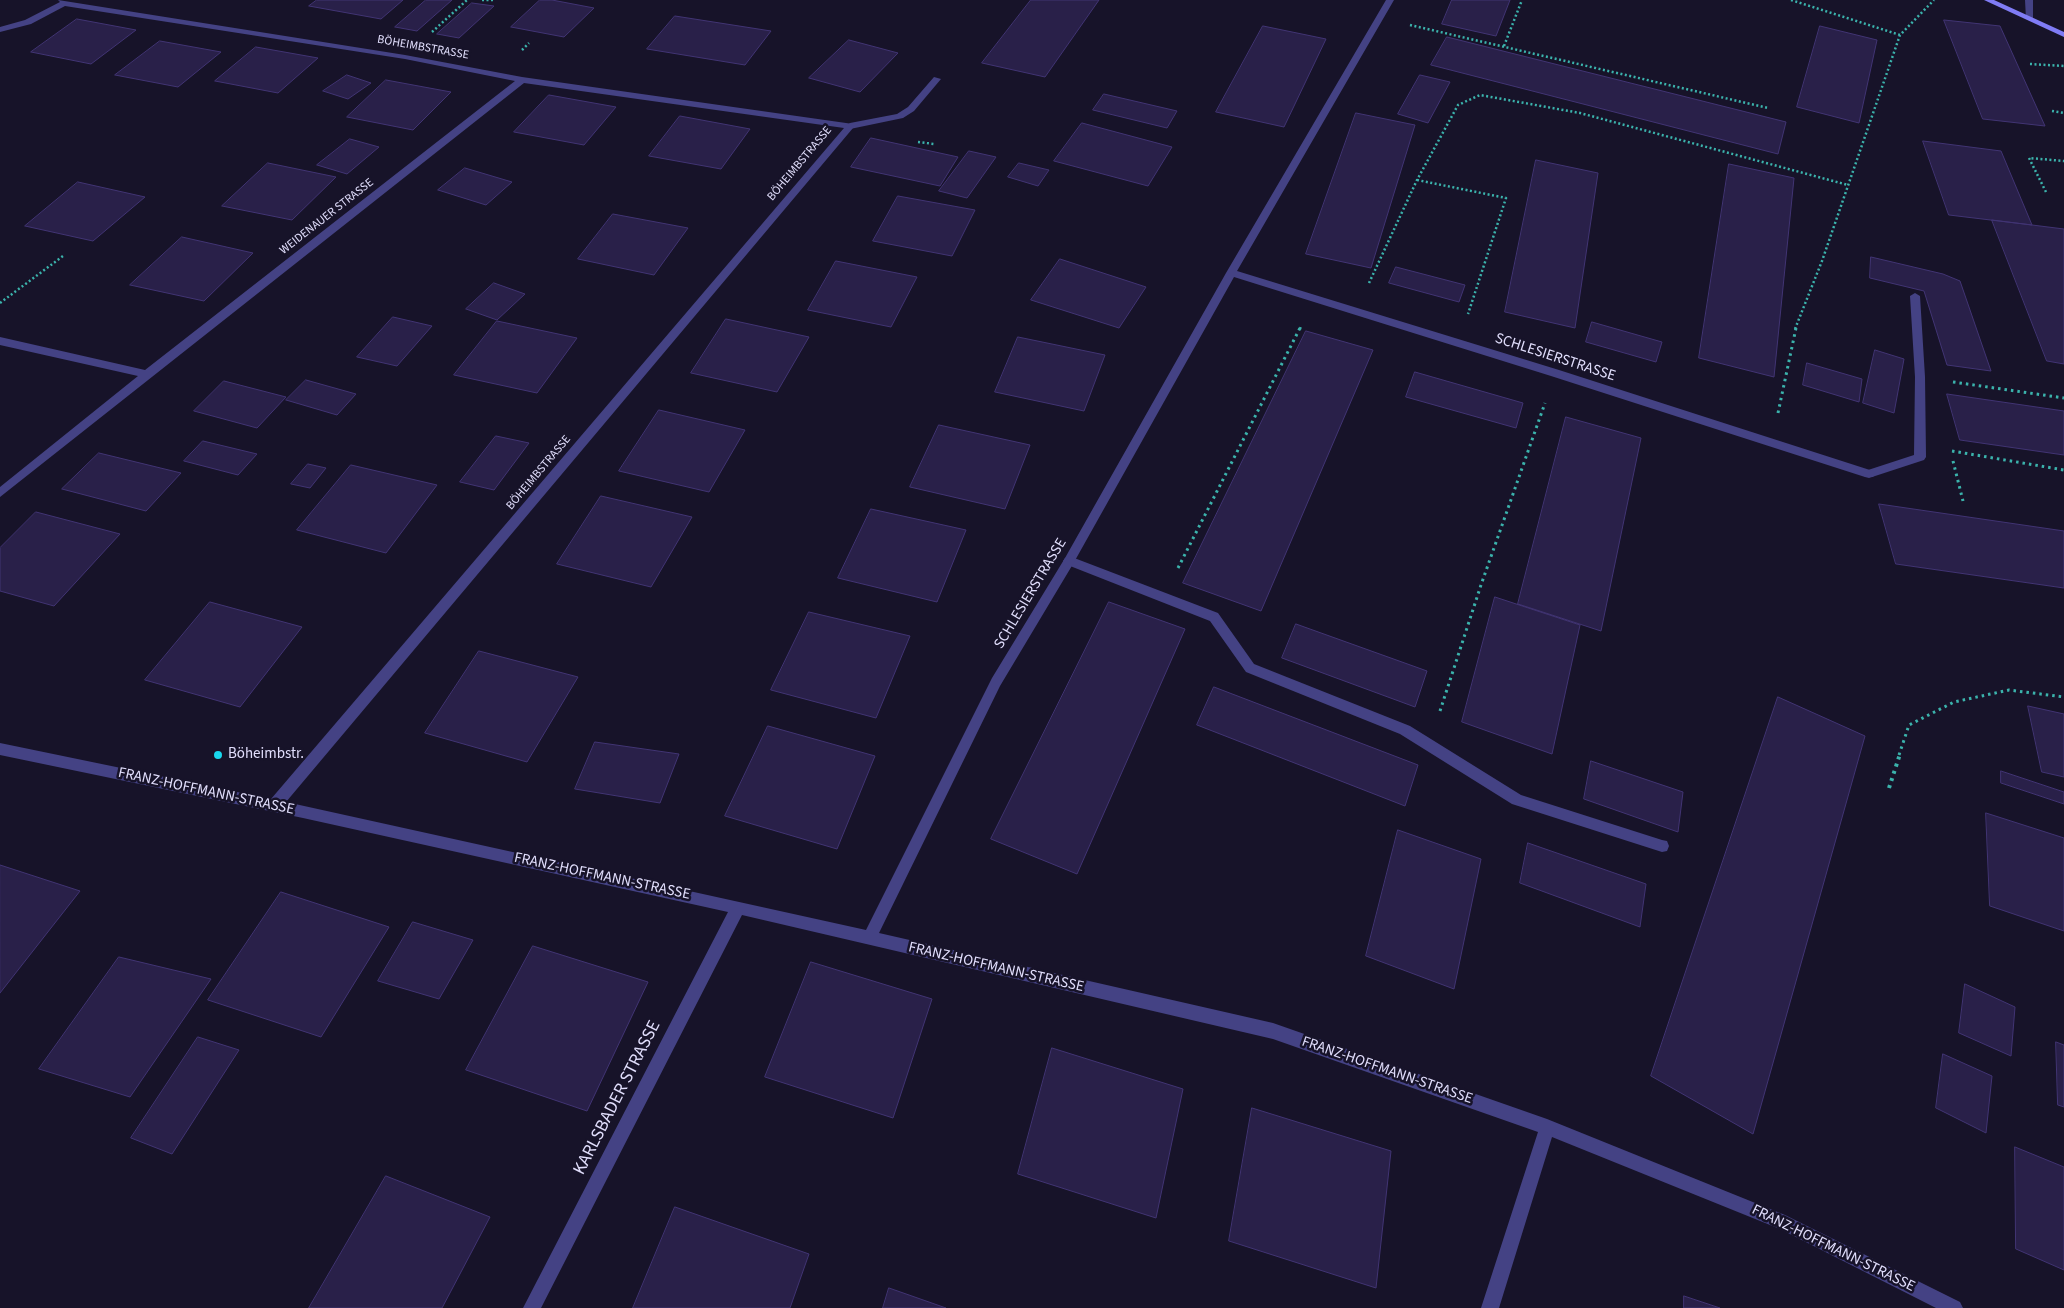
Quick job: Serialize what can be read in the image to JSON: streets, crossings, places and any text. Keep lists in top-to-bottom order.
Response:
{
  "streets": {
    "street": [
      "BÖHEIMBSTRASSE",
      "WEIDENAUER STRASSE",
      "SCHLESIERSTRASSE",
      "FRANZ-HOFFMANN-STRASSE",
      "KARLSBADER STRASSE"
    ]
  },
  "crossings": [
    ["BÖHEIMBSTRASSE", "WEIDENAUER STRASSE"],
    ["BÖHEIMBSTRASSE", "FRANZ-HOFFMANN-STRASSE"],
    ["SCHLESIERSTRASSE", "FRANZ-HOFFMANN-STRASSE"],
    ["FRANZ-HOFFMANN-STRASSE", "KARLSBADER STRASSE"]
  ],
  "places": ["Böheimbstr."]
}
